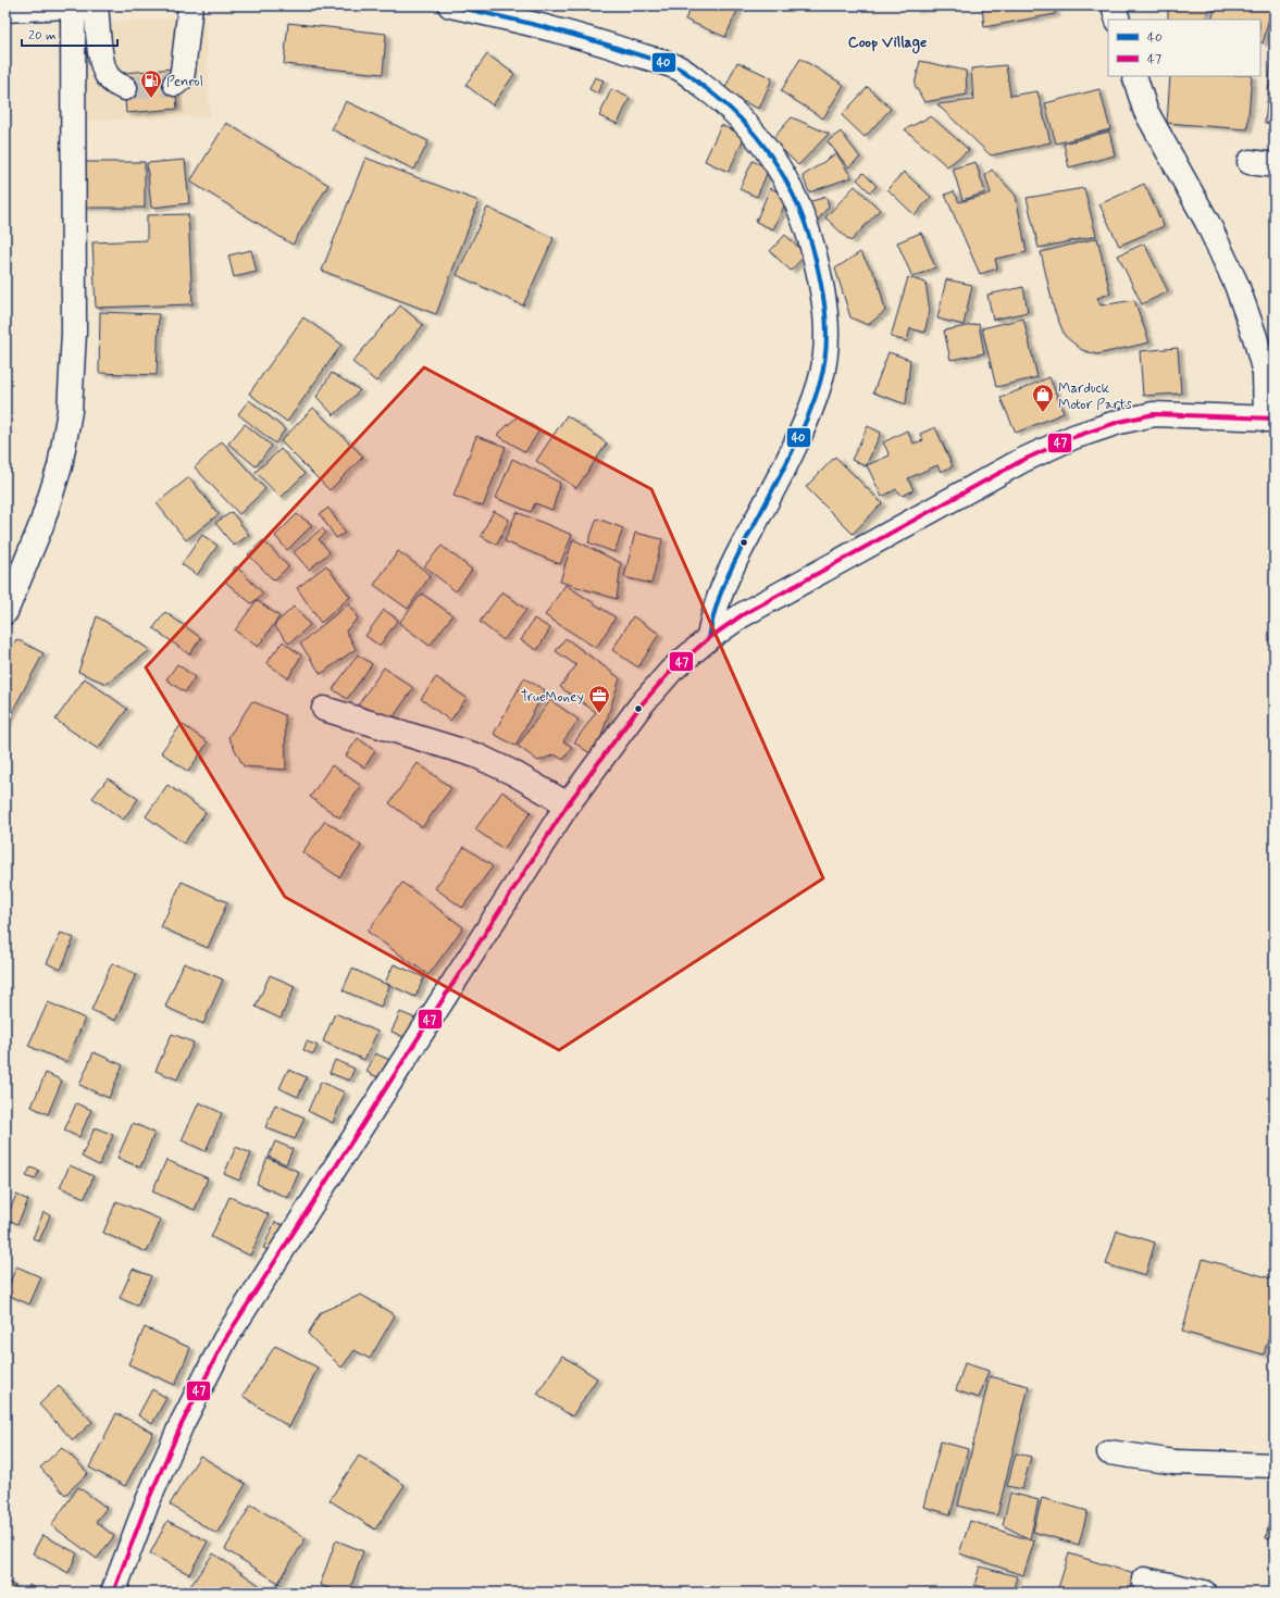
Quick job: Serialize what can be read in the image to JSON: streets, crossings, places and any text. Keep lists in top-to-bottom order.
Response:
{
  "districts": ["Coop Village"],
  "places": {
    "fuel station": ["Penrol"],
    "shop": ["Marduck Motor Parts"],
    "office": ["TrueMoney"]
  },
  "lines": ["transit line 40", "transit line 47"],
  "legend": ["40", "47"],
  "scale_bar": "20 m"
}
